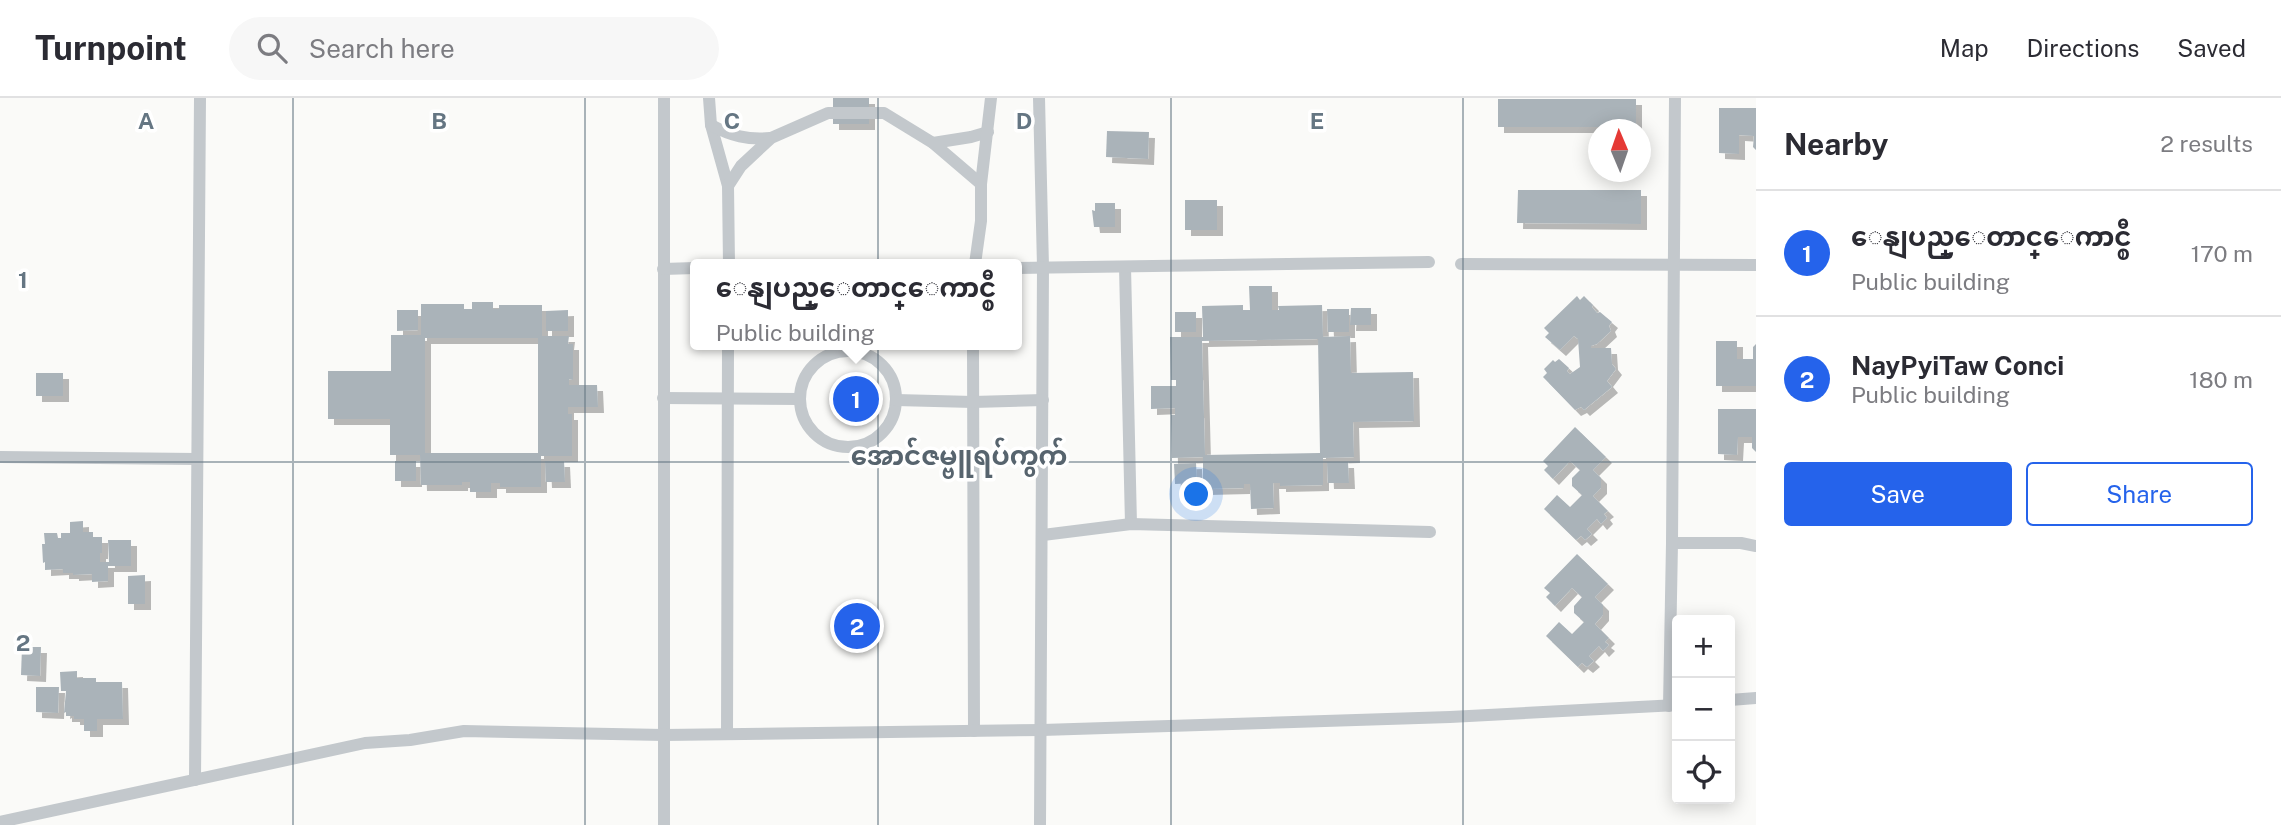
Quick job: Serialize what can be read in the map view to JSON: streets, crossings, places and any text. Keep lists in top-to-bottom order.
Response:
{
  "districts": ["အောင်ဇမ္ဗူရပ်ကွက်"],
  "north": "top",
  "page": {
    "header": "Turnpoint",
    "search": "Search here",
    "nav": ["Map", "Directions", "Saved"],
    "heading": ["Nearby", "2 results"],
    "list": [
      {
        "mark": "1",
        "name": "ေနျပည္ေတာင္ေကာင္စီ",
        "note": "Public building",
        "value": "170 m"
      },
      {
        "mark": "2",
        "name": "NayPyiTaw Conci",
        "note": "Public building",
        "value": "180 m"
      }
    ],
    "popup": ["ေနျပည္ေတာင္ေကာင္စီ", "Public building"],
    "pins": ["1", "2"],
    "buttons": ["Save", "Share"],
    "map_buttons": ["+", "−"]
  },
  "grid": {
    "columns": [
      "A",
      "B",
      "C",
      "D",
      "E"
    ],
    "rows": ["1", "2"]
  }
}
